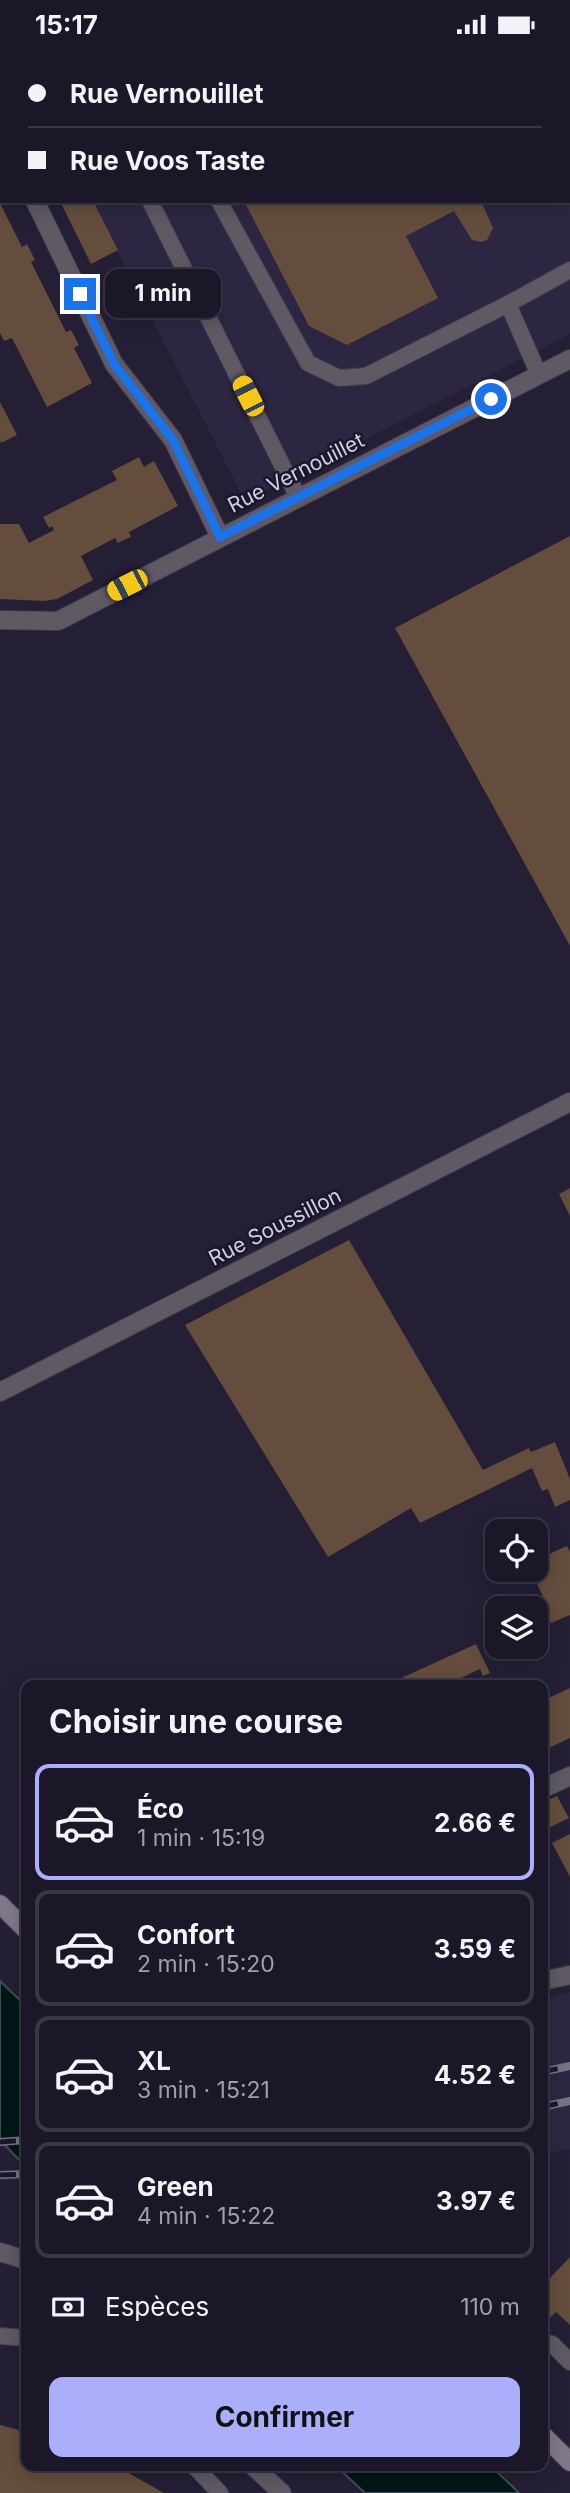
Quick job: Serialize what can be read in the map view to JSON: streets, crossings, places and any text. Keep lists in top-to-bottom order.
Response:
{
  "streets": {
    "street": ["Rue Vernouillet", "Rue Soussillon"]
  },
  "page": {
    "status": "15:17",
    "banner": ["Rue Vernouillet", "Rue Voos Taste"],
    "bubble": "1 min",
    "heading": "Choisir une course",
    "list": [
      {
        "name": "Éco",
        "note": "1 min · 15:19",
        "value": "2.66 €"
      },
      {
        "name": "Confort",
        "note": "2 min · 15:20",
        "value": "3.59 €"
      },
      {
        "name": "XL",
        "note": "3 min · 15:21",
        "value": "4.52 €"
      },
      {
        "name": "Green",
        "note": "4 min · 15:22",
        "value": "3.97 €"
      }
    ],
    "pay": ["Espèces", "110 m"],
    "buttons": "Confirmer"
  }
}
